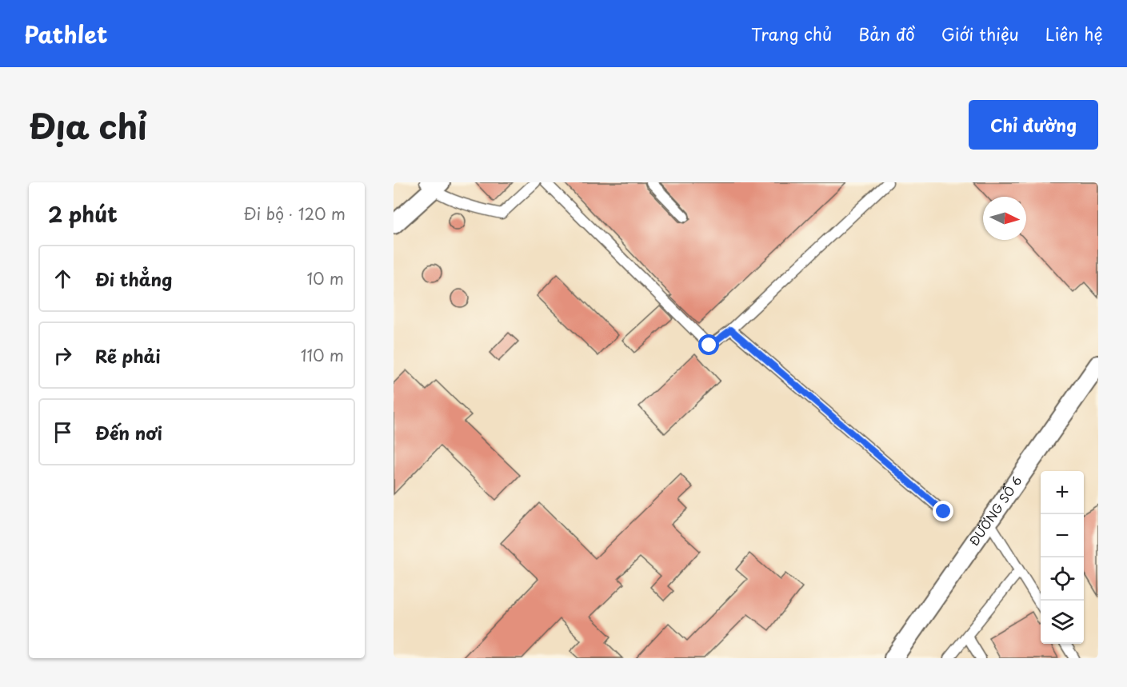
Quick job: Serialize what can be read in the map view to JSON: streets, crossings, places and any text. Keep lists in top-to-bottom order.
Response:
{
  "streets": {
    "street": ["ĐƯỜNG SỐ 6"]
  },
  "north": "right",
  "page": {
    "header": "Pathlet",
    "nav": [
      "Trang chủ",
      "Bản đồ",
      "Giới thiệu",
      "Liên hệ"
    ],
    "title": "Địa chỉ",
    "buttons": "Chỉ đường",
    "heading": ["2 phút", "Đi bộ · 120 m"],
    "list": [
      ["Đi thẳng", "10 m"],
      ["Rẽ phải", "110 m"],
      "Đến nơi"
    ],
    "map_buttons": ["+", "−"]
  }
}
